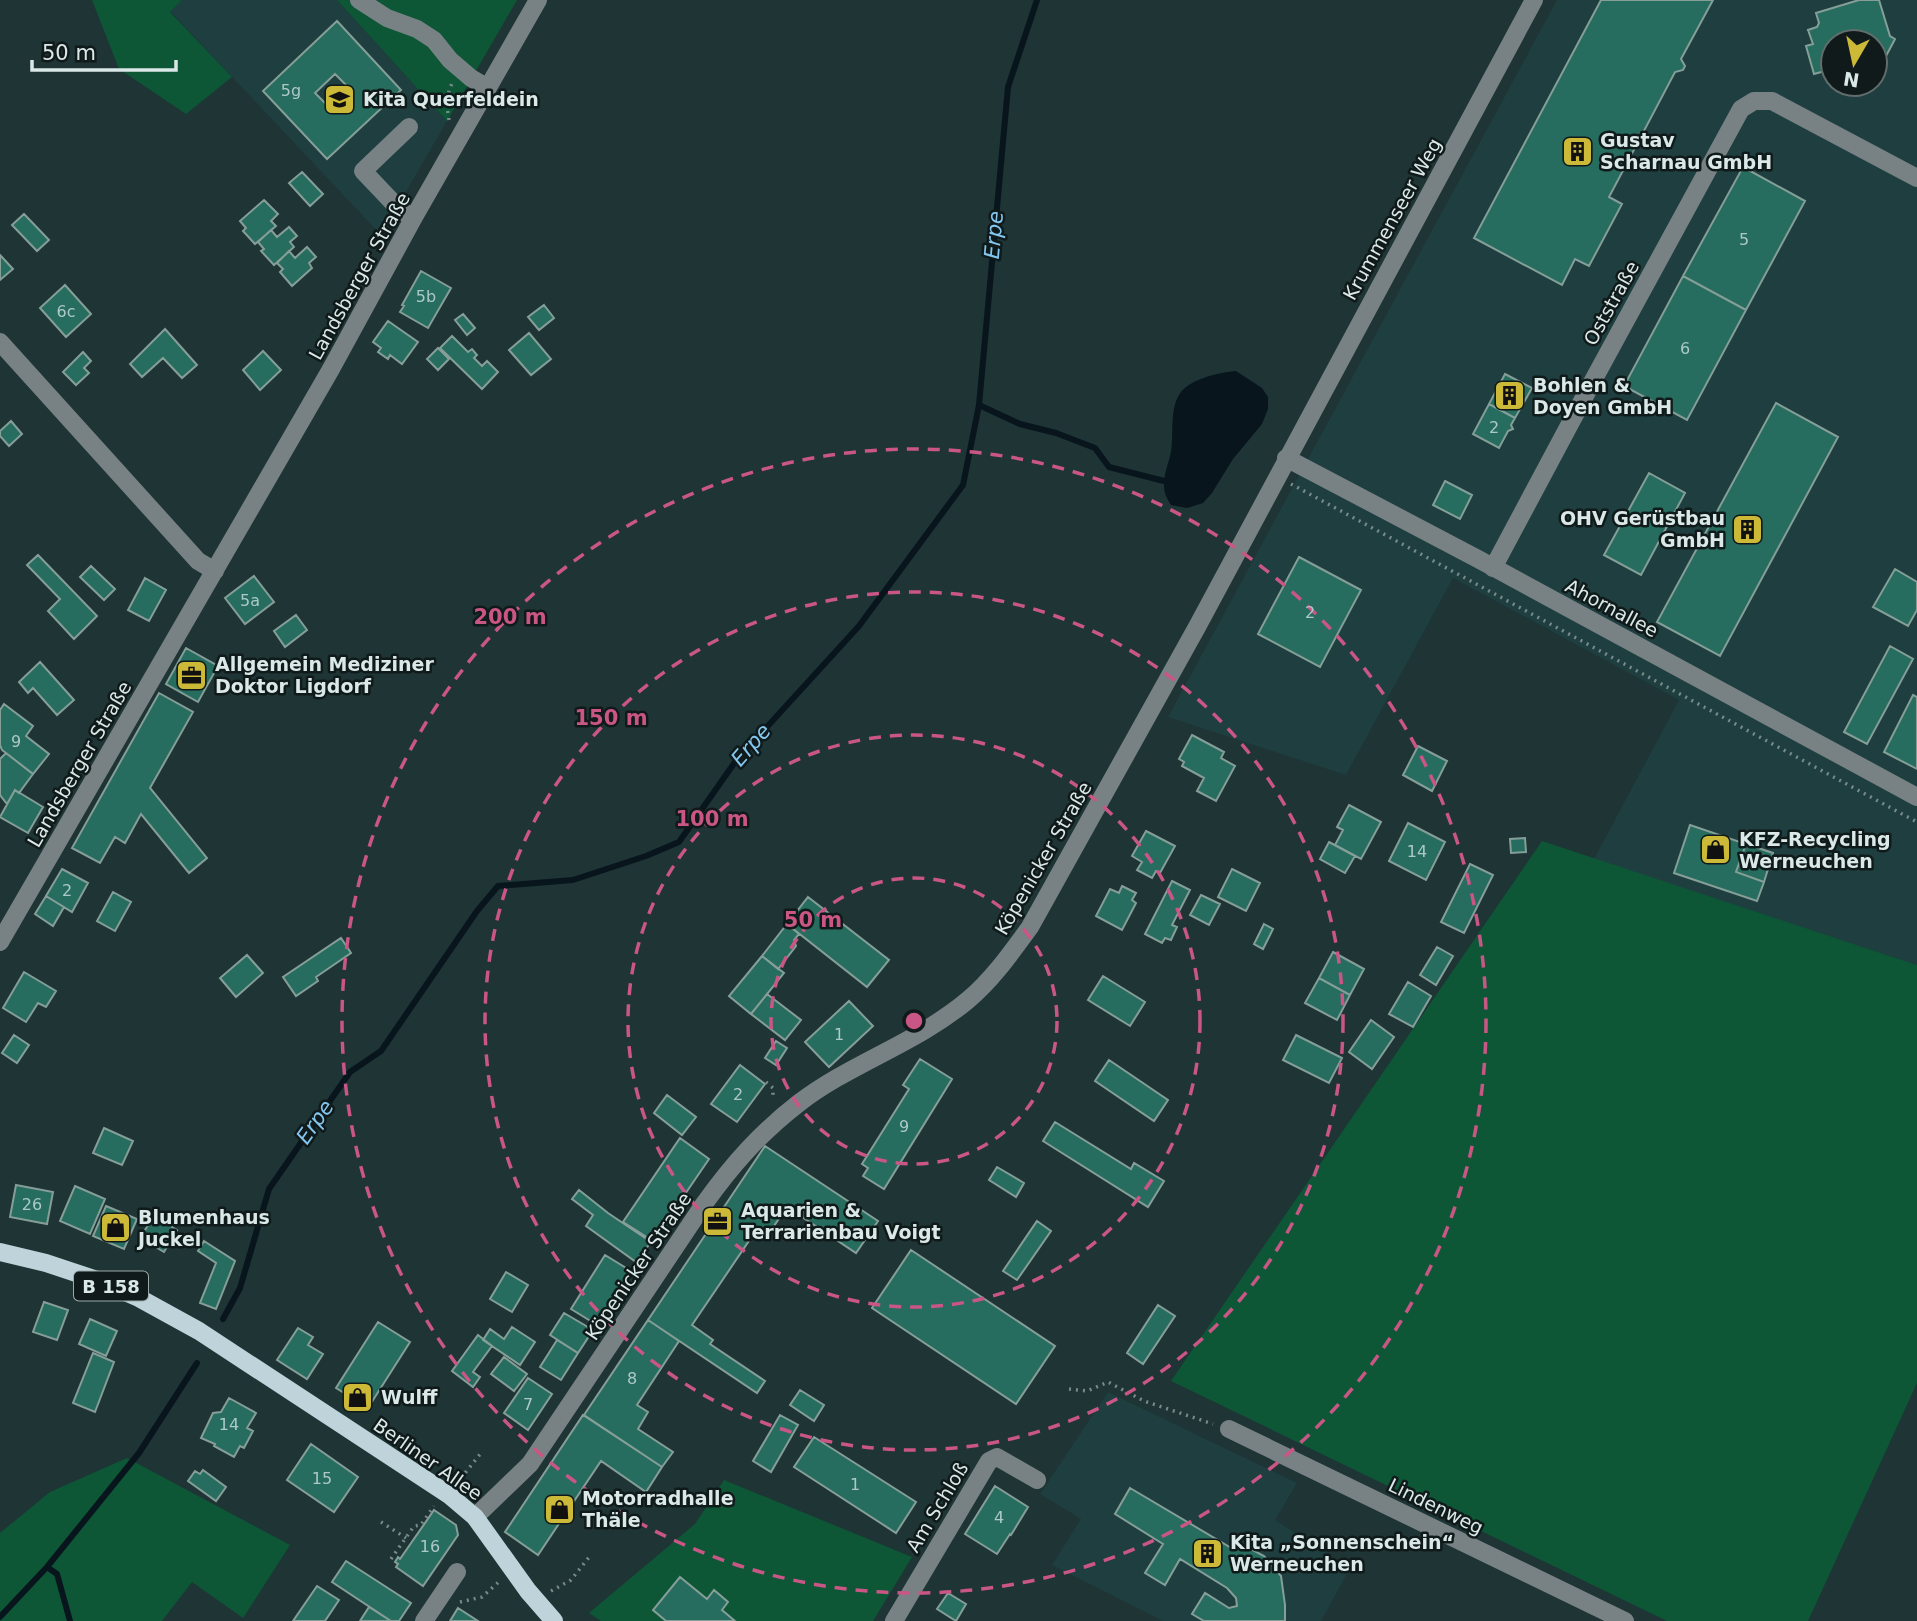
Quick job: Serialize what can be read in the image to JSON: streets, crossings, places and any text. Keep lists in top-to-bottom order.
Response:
{
  "streets": {
    "main road": ["B 158", "Berliner Allee"],
    "street": [
      "Krummenseer Weg",
      "Landsberger Straße",
      "Oststraße",
      "Ahornallee",
      "Köpenicker Straße",
      "Lindenweg",
      "Am Schloß"
    ]
  },
  "crossings": [
    ["Krummenseer Weg", "Ahornallee"],
    ["Krummenseer Weg", "Köpenicker Straße"],
    ["Oststraße", "Ahornallee"],
    ["Ahornallee", "Köpenicker Straße"],
    ["Köpenicker Straße", "Berliner Allee"]
  ],
  "water": ["Erpe"],
  "places": {
    "school or university": ["Kita Querfeldein"],
    "building": [
      "Gustav Scharnau GmbH",
      "Bohlen & Doyen GmbH",
      "OHV Gerüstbau GmbH",
      "Kita „Sonnenschein“ Werneuchen"
    ],
    "office": ["Allgemein Mediziner Doktor Ligdorf", "Aquarien & Terrarienbau Voigt"],
    "shop": [
      "KFZ-Recycling Werneuchen",
      "Blumenhaus Juckel",
      "Wulff",
      "Motorradhalle Thäle"
    ]
  },
  "house_numbers": [
    "5g",
    "5",
    "5b",
    "6c",
    "6",
    "2",
    "5a",
    "2",
    "9",
    "14",
    "2",
    "1",
    "2",
    "9",
    "26",
    "8",
    "7",
    "14",
    "15",
    "1",
    "4",
    "16"
  ],
  "scale_bar": "50 m",
  "north": "bottom",
  "rings": [
    "200 m",
    "150 m",
    "100 m",
    "50 m"
  ]
}
